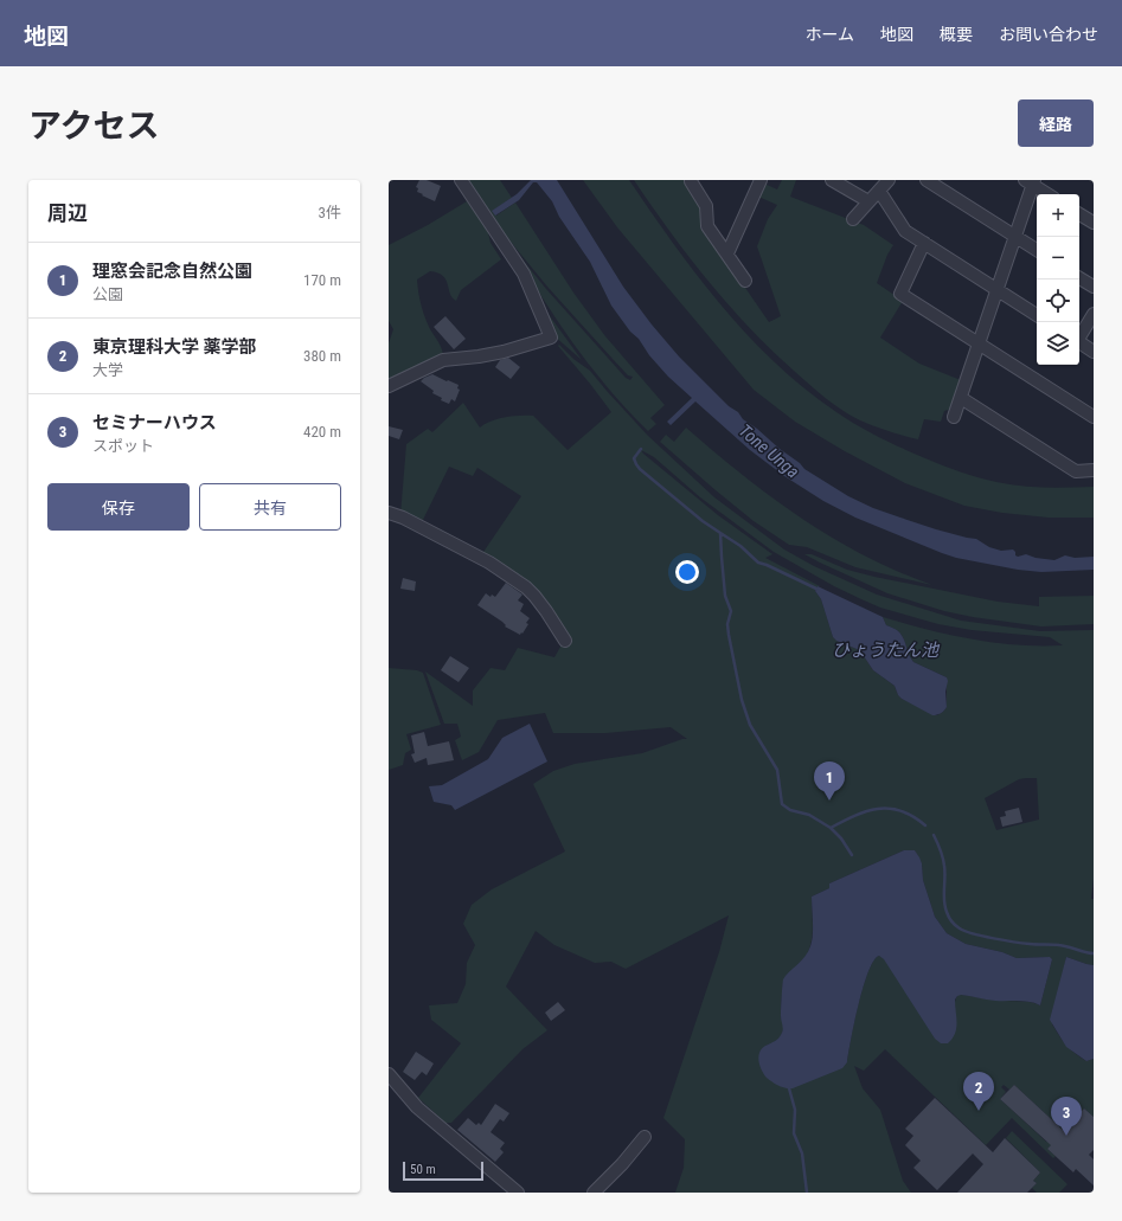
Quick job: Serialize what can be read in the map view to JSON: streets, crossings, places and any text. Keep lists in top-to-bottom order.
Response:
{
  "water": ["Tone Unga", "ひょうたん池"],
  "scale_bar": "50 m",
  "page": {
    "header": "地図",
    "nav": [
      "ホーム",
      "地図",
      "概要",
      "お問い合わせ"
    ],
    "title": "アクセス",
    "buttons": [
      "経路",
      ["保存", "共有"]
    ],
    "heading": ["周辺", "3件"],
    "map_buttons": ["+", "−"],
    "list": [
      {
        "mark": "1",
        "name": "理窓会記念自然公園",
        "note": "公園",
        "value": "170 m"
      },
      {
        "mark": "2",
        "name": "東京理科大学 薬学部",
        "note": "大学",
        "value": "380 m"
      },
      {
        "mark": "3",
        "name": "セミナーハウス",
        "note": "スポット",
        "value": "420 m"
      }
    ],
    "pins": ["1", "2", "3"],
    "scale": "50 m"
  }
}
